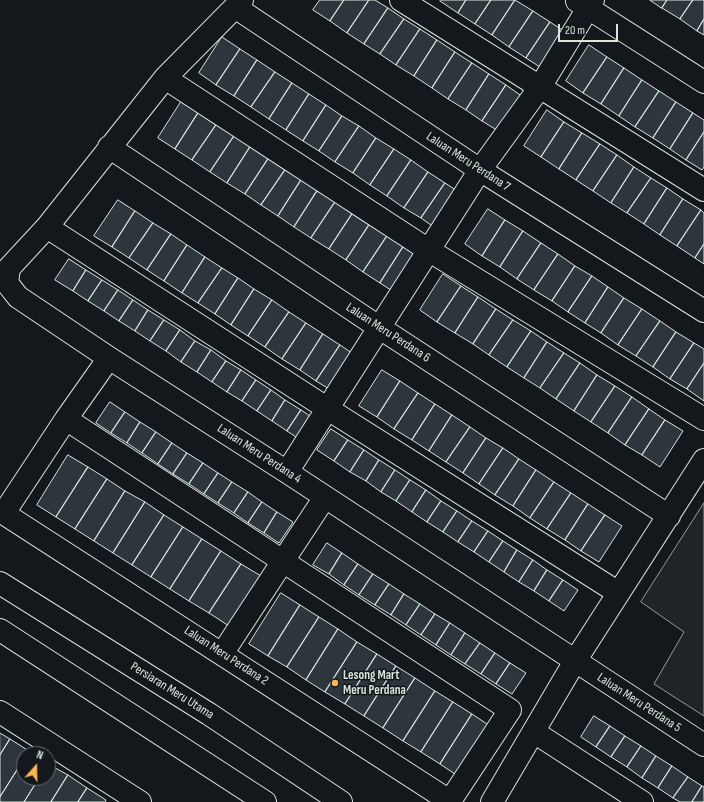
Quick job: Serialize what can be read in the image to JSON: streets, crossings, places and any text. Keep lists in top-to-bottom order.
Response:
{
  "streets": {
    "street": [
      "Laluan Meru Perdana 7",
      "Laluan Meru Perdana 6",
      "Laluan Meru Perdana 4",
      "Laluan Meru Perdana 2",
      "Persiaran Meru Utama",
      "Laluan Meru Perdana 5"
    ]
  },
  "crossings": [
    ["Laluan Meru Perdana 4", "Laluan Meru Perdana 5"]
  ],
  "places": ["Lesong Mart Meru Perdana"],
  "scale_bar": "20 m",
  "north": "top"
}
